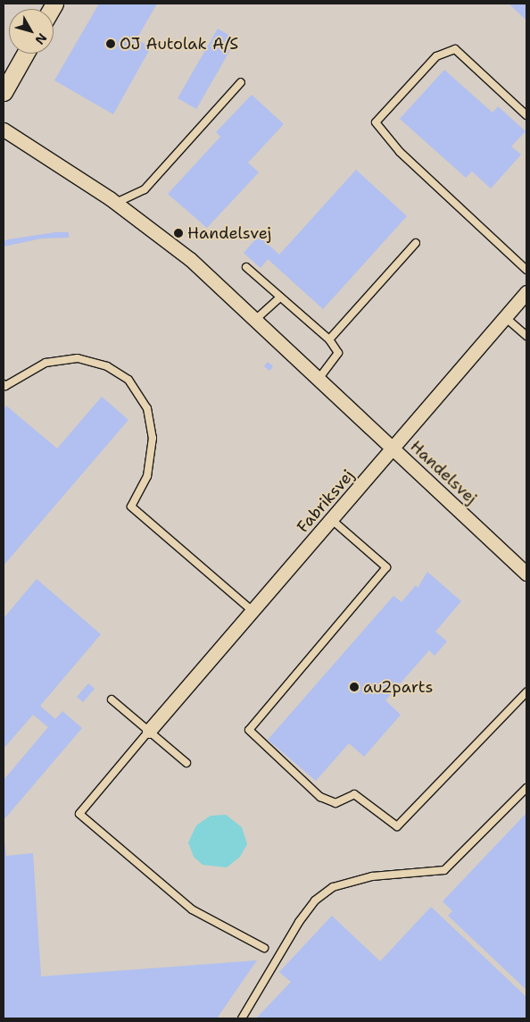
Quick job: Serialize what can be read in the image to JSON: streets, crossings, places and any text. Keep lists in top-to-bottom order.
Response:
{
  "streets": {
    "street": ["Handelsvej", "Fabriksvej"]
  },
  "crossings": [
    ["Handelsvej", "Fabriksvej"]
  ],
  "places": ["OJ Autolak A/S", "Handelsvej", "au2parts"],
  "north": "bottom right"
}
